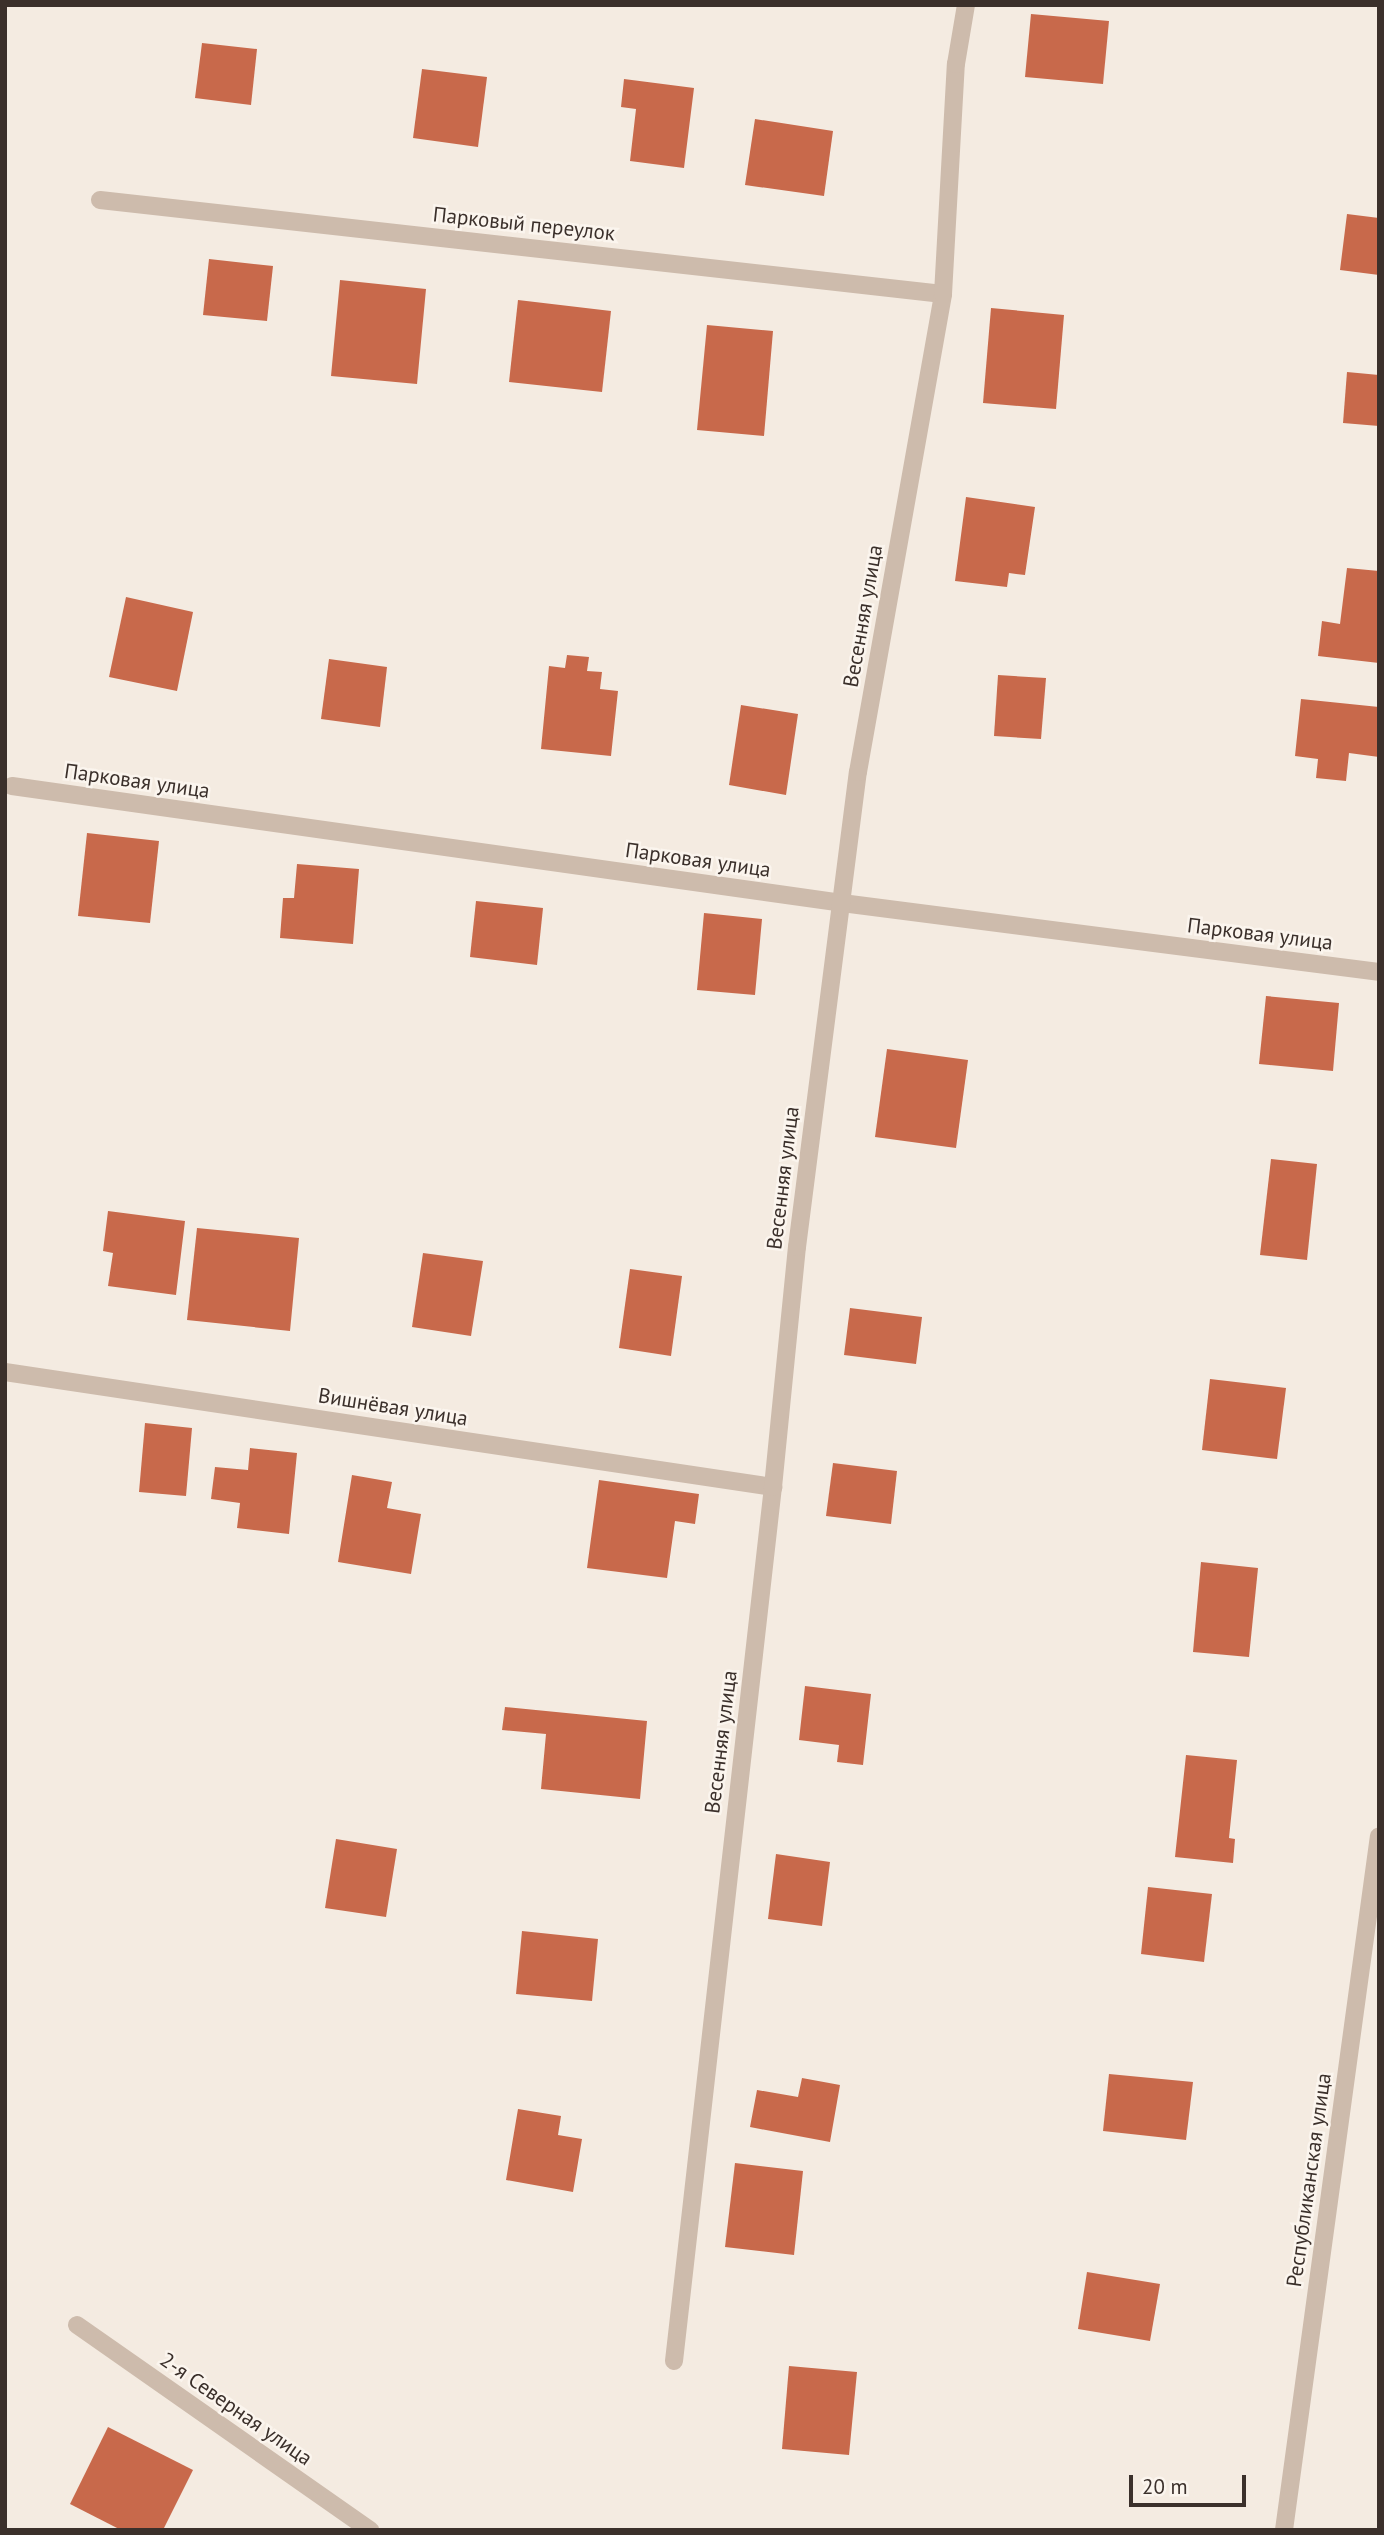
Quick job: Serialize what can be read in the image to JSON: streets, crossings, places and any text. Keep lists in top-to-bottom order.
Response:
{
  "streets": {
    "street": [
      "Парковый переулок",
      "Весенняя улица",
      "Парковая улица",
      "Вишнёвая улица",
      "Республиканская улица",
      "2-я Северная улица"
    ]
  },
  "crossings": [
    ["Парковый переулок", "Весенняя улица"],
    ["Весенняя улица", "Парковая улица"],
    ["Весенняя улица", "Вишнёвая улица"]
  ],
  "scale_bar": "20 m"
}
